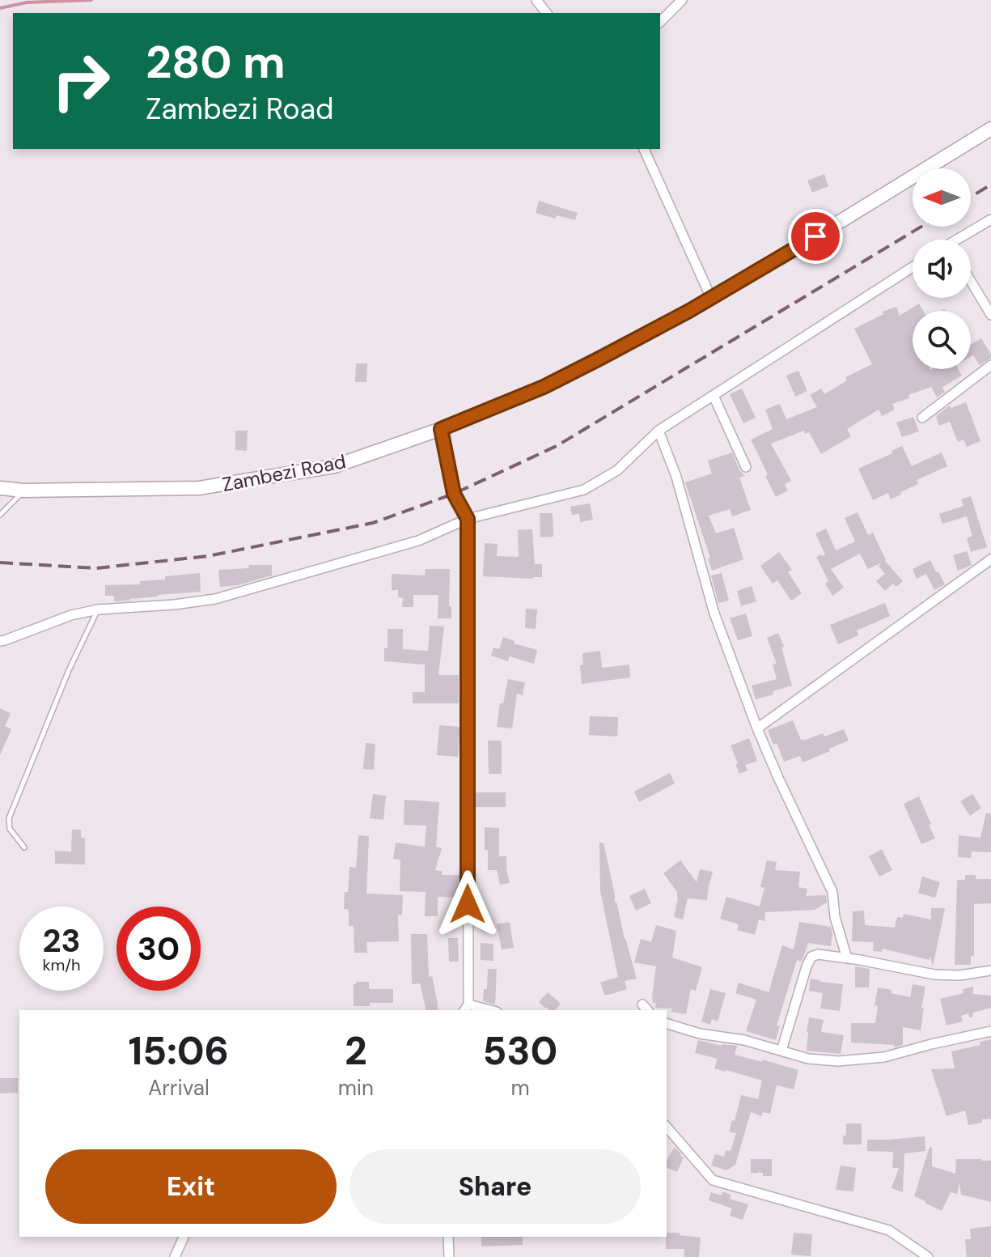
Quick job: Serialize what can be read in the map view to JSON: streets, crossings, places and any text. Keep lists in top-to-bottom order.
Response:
{
  "streets": {
    "main road": ["Zambezi Road"]
  },
  "north": "left",
  "page": {
    "turn": ["280 m", "Zambezi Road"],
    "speed": "23 km/h",
    "limit": "30",
    "eta": [
      "15:06",
      "Arrival",
      "2",
      "min",
      "530",
      "m"
    ],
    "buttons": ["Exit", "Share"]
  }
}
